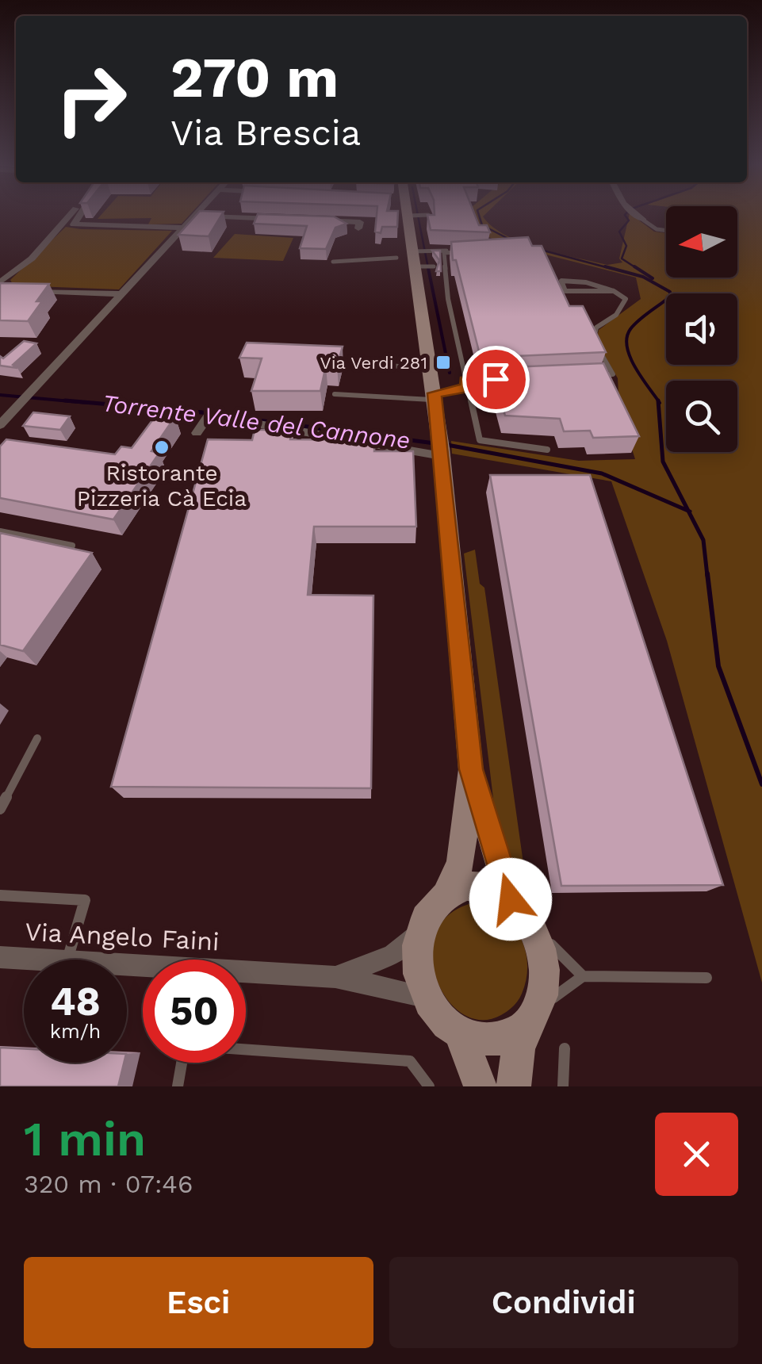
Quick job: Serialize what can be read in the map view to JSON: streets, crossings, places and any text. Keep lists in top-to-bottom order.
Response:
{
  "streets": {
    "street": ["Via Angelo Faini"]
  },
  "water": ["Torrente Valle del Cannone"],
  "places": {
    "transit": ["Via Verdi 281"],
    "other": ["Ristorante Pizzeria Cà Ecia"]
  },
  "north": "left",
  "page": {
    "turn": ["270 m", "Via Brescia"],
    "speed": "48 km/h",
    "limit": "50",
    "heading": ["1 min", "320 m · 07:46"],
    "buttons": ["Esci", "Condividi"]
  }
}
